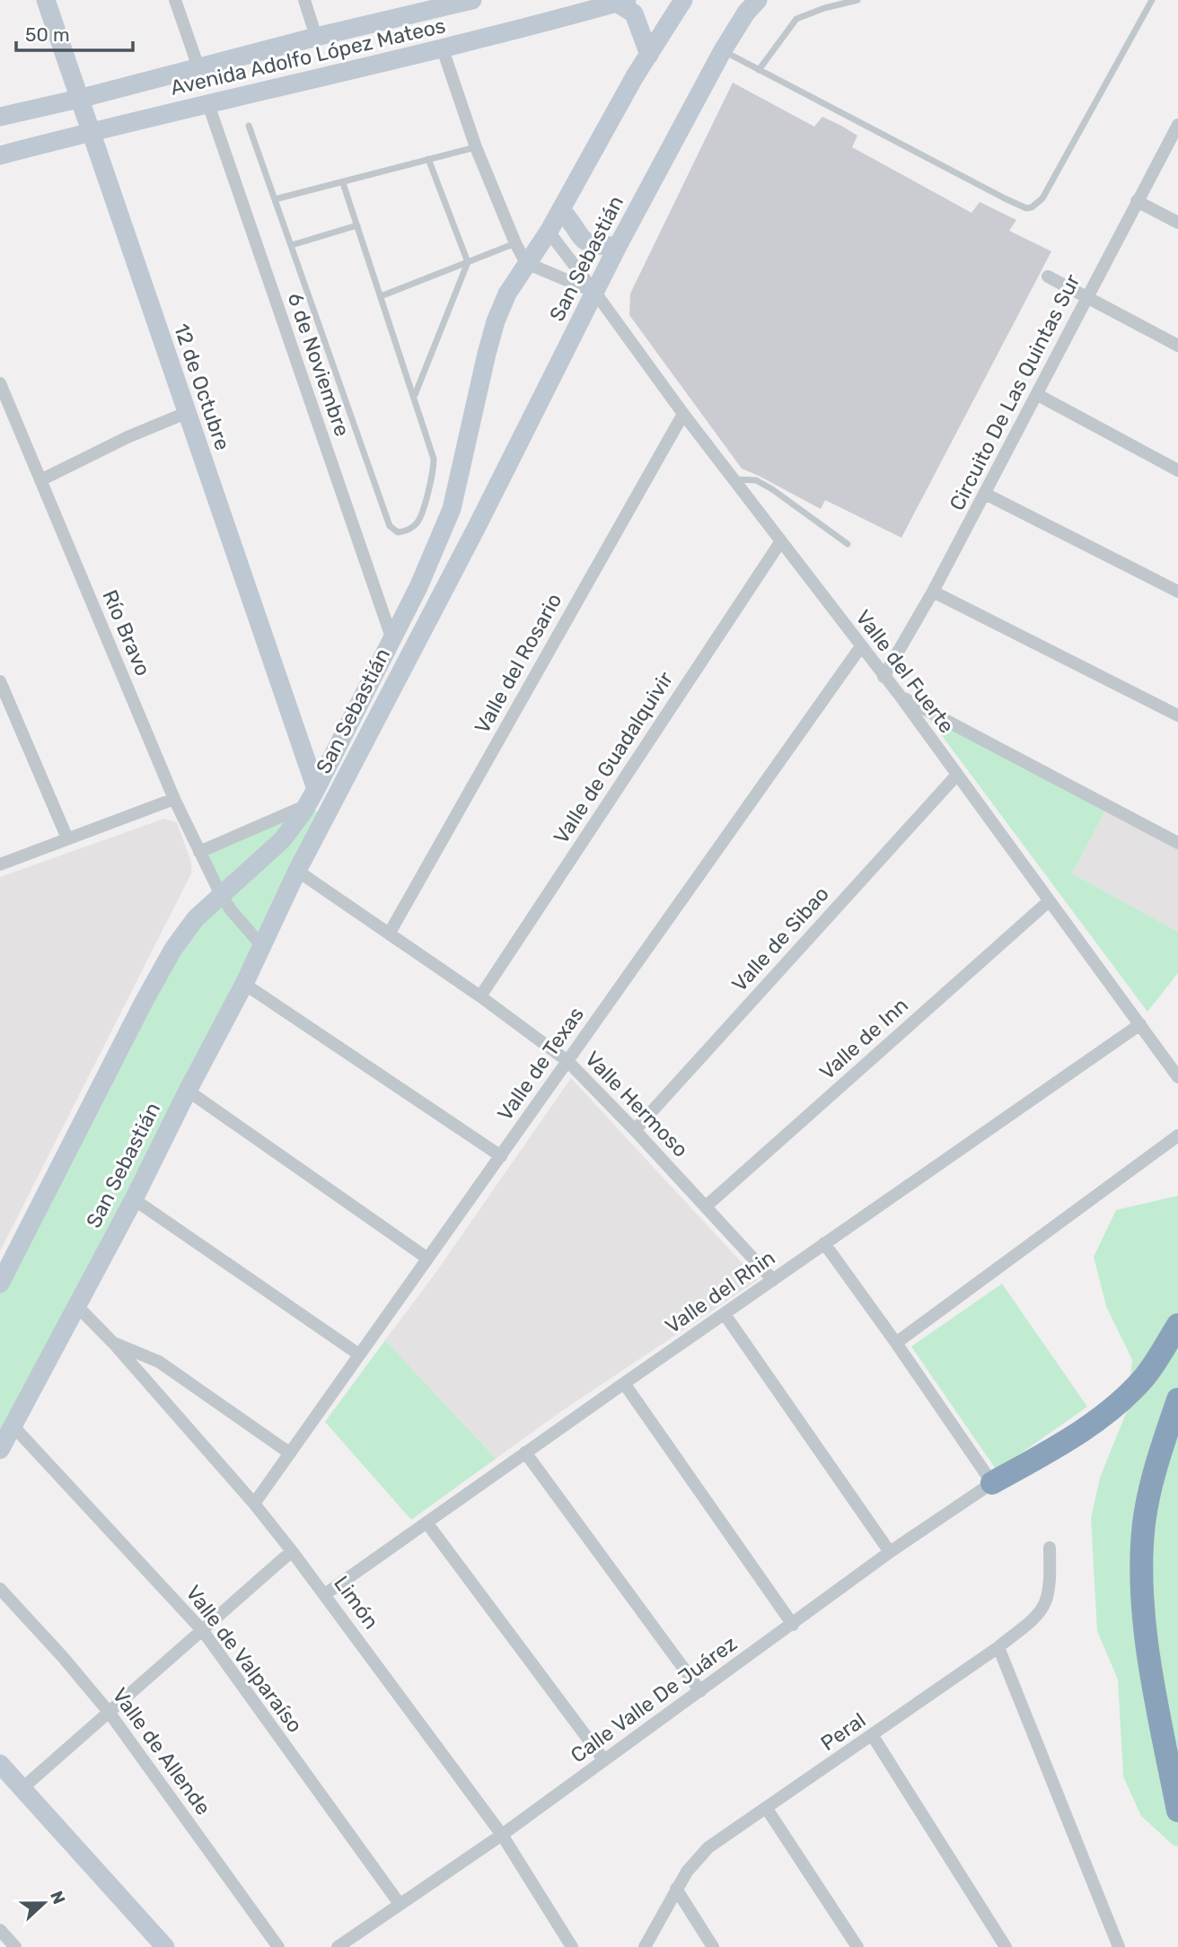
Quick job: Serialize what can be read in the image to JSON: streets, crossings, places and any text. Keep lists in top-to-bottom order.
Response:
{
  "streets": {
    "main road": ["Avenida Adolfo López Mateos", "San Sebastián", "12 de Octubre"],
    "street": [
      "6 de Noviembre",
      "Circuito De Las Quintas Sur",
      "Río Bravo",
      "Valle del Rosario",
      "Valle del Fuerte",
      "Valle de Guadalquivir",
      "Valle de Sibao",
      "Valle de Inn",
      "Valle de Texas",
      "Valle Hermoso",
      "Valle del Rhin",
      "Limón",
      "Valle de Valparaíso",
      "Calle Valle De Juárez",
      "Peral",
      "Valle de Allende"
    ]
  },
  "crossings": [
    ["Avenida Adolfo López Mateos", "6 de Noviembre"],
    ["Avenida Adolfo López Mateos", "12 de Octubre"],
    ["San Sebastián", "6 de Noviembre"],
    ["San Sebastián", "12 de Octubre"],
    ["San Sebastián", "Río Bravo"],
    ["San Sebastián", "Valle del Fuerte"],
    ["San Sebastián", "Valle Hermoso"],
    ["San Sebastián", "Limón"],
    ["San Sebastián", "Valle de Valparaíso"],
    ["Circuito De Las Quintas Sur", "Valle del Fuerte"],
    ["Valle del Rosario", "Valle del Fuerte"],
    ["Valle del Rosario", "Valle Hermoso"],
    ["Valle del Fuerte", "Valle de Guadalquivir"],
    ["Valle del Fuerte", "Valle de Sibao"],
    ["Valle del Fuerte", "Valle de Inn"],
    ["Valle del Fuerte", "Valle de Texas"],
    ["Valle del Fuerte", "Valle del Rhin"],
    ["Valle de Guadalquivir", "Valle Hermoso"],
    ["Valle de Sibao", "Valle Hermoso"],
    ["Valle de Inn", "Valle Hermoso"],
    ["Valle de Texas", "Valle Hermoso"],
    ["Valle de Texas", "Limón"],
    ["Valle Hermoso", "Valle del Rhin"],
    ["Valle del Rhin", "Limón"],
    ["Limón", "Calle Valle De Juárez"],
    ["Valle de Valparaíso", "Calle Valle De Juárez"]
  ],
  "scale_bar": "50 m",
  "north": "right"
}
